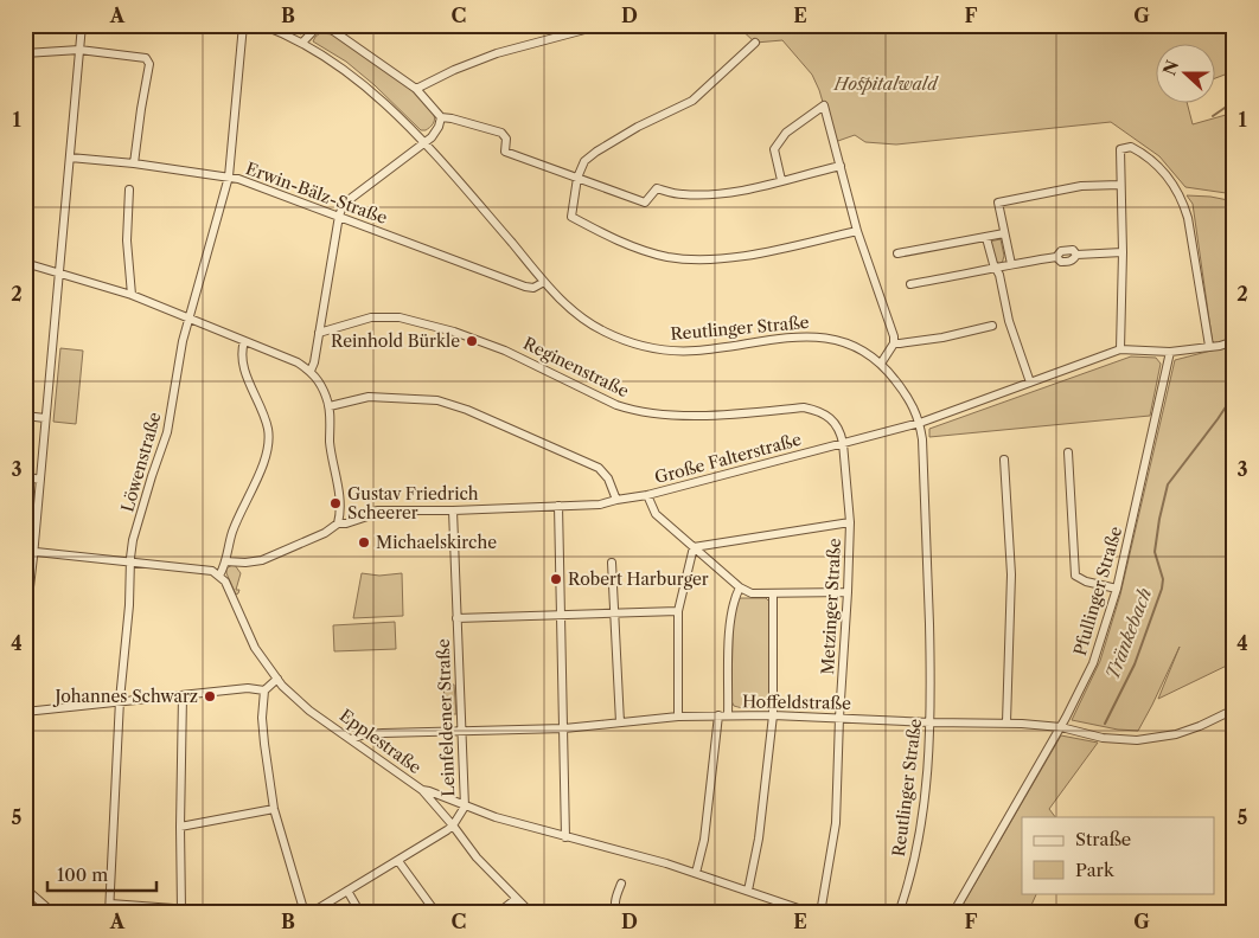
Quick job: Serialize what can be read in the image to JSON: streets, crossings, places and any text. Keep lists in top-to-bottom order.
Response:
{
  "streets": {
    "street": [
      "Erwin-Bälz-Straße",
      "Reutlinger Straße",
      "Reginenstraße",
      "Große Falterstraße",
      "Löwenstraße",
      "Pfullinger Straße",
      "Metzinger Straße",
      "Hoffeldstraße",
      "Leinfeldener Straße",
      "Epplestraße"
    ]
  },
  "crossings": [
    ["Erwin-Bälz-Straße", "Reutlinger Straße"],
    ["Erwin-Bälz-Straße", "Löwenstraße"],
    ["Reutlinger Straße", "Große Falterstraße"],
    ["Reutlinger Straße", "Hoffeldstraße"],
    ["Reginenstraße", "Große Falterstraße"],
    ["Reginenstraße", "Metzinger Straße"],
    ["Große Falterstraße", "Pfullinger Straße"],
    ["Große Falterstraße", "Metzinger Straße"],
    ["Große Falterstraße", "Leinfeldener Straße"],
    ["Pfullinger Straße", "Hoffeldstraße"],
    ["Metzinger Straße", "Hoffeldstraße"],
    ["Hoffeldstraße", "Leinfeldener Straße"],
    ["Hoffeldstraße", "Epplestraße"],
    ["Leinfeldener Straße", "Epplestraße"]
  ],
  "water": ["Tränkebach"],
  "parks": ["Hospitalwald"],
  "places": [
    "Reinhold Bürkle",
    "Gustav Friedrich Scheerer",
    "Michaelskirche",
    "Robert Harburger",
    "Johannes Schwarz"
  ],
  "legend": ["Straße", "Park"],
  "scale_bar": "100 m",
  "north": "left",
  "grid": {
    "columns": [
      "A",
      "B",
      "C",
      "D",
      "E",
      "F",
      "G"
    ],
    "rows": [
      "1",
      "2",
      "3",
      "4",
      "5"
    ]
  }
}
